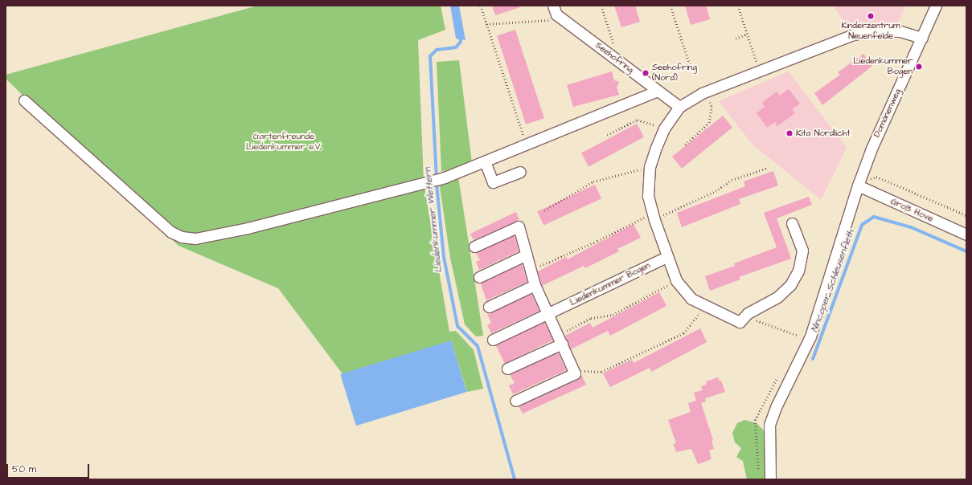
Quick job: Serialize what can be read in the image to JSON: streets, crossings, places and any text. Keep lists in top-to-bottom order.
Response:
{
  "streets": {
    "street": [
      "Seehofring",
      "Domänenweg",
      "Groß Hove",
      "Liedenkummer Bogen"
    ]
  },
  "crossings": [
    ["Domänenweg", "Groß Hove"]
  ],
  "water": ["Liedenkummer Wettern", "Nincoper Schleusenfleth"],
  "parks": ["Gartenfreunde Liedenkummer e.V."],
  "places": [
    "Kinderzentrum Neuenfelde",
    "Liedenkummer Bogen",
    "Seehofring (Nord)",
    "Kita Nordlicht"
  ],
  "scale_bar": "50 m"
}
